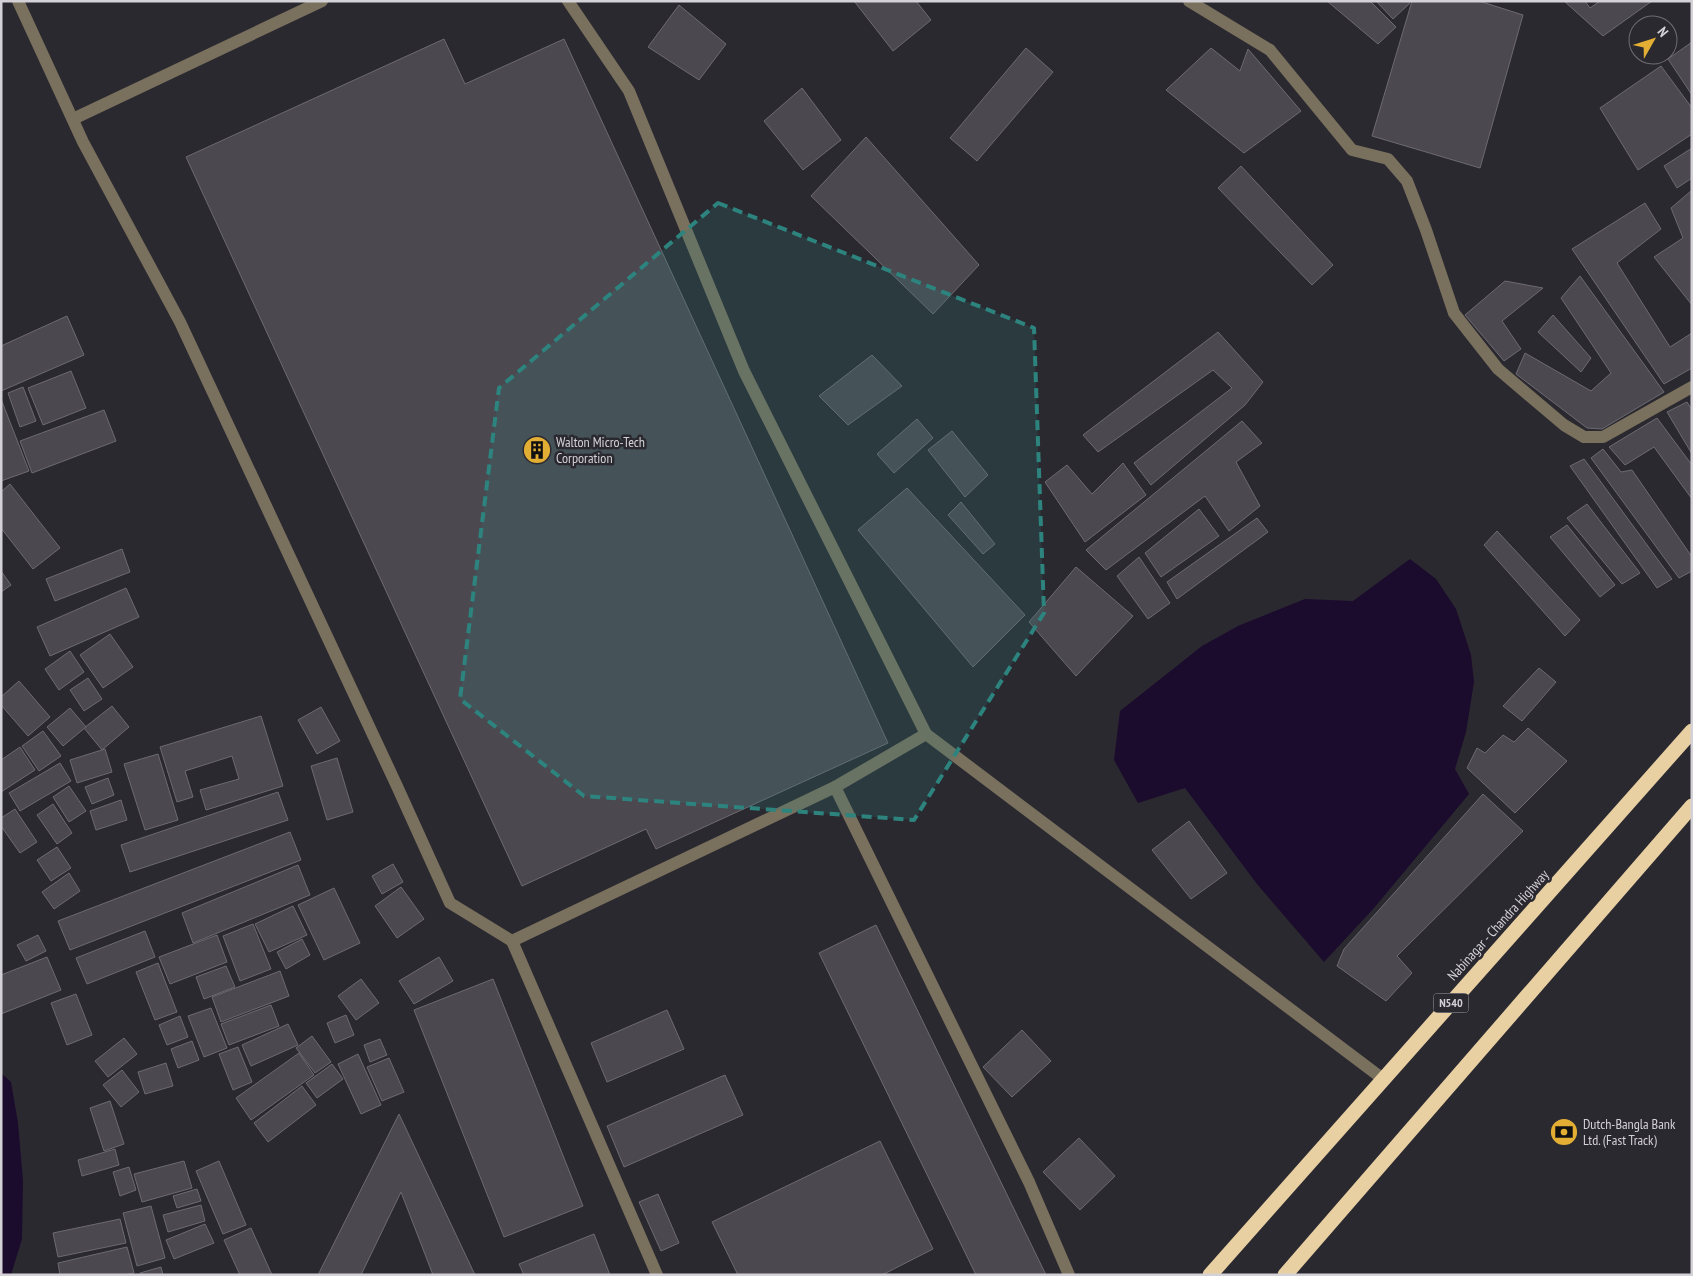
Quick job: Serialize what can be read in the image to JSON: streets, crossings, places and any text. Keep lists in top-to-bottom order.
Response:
{
  "streets": {
    "highway": ["Nabinagar - Chandra Highway", "N540"]
  },
  "places": {
    "building": ["Walton Micro-Tech Corporation"],
    "bank": ["Dutch-Bangla Bank Ltd. (Fast Track)"]
  },
  "north": "top right"
}
